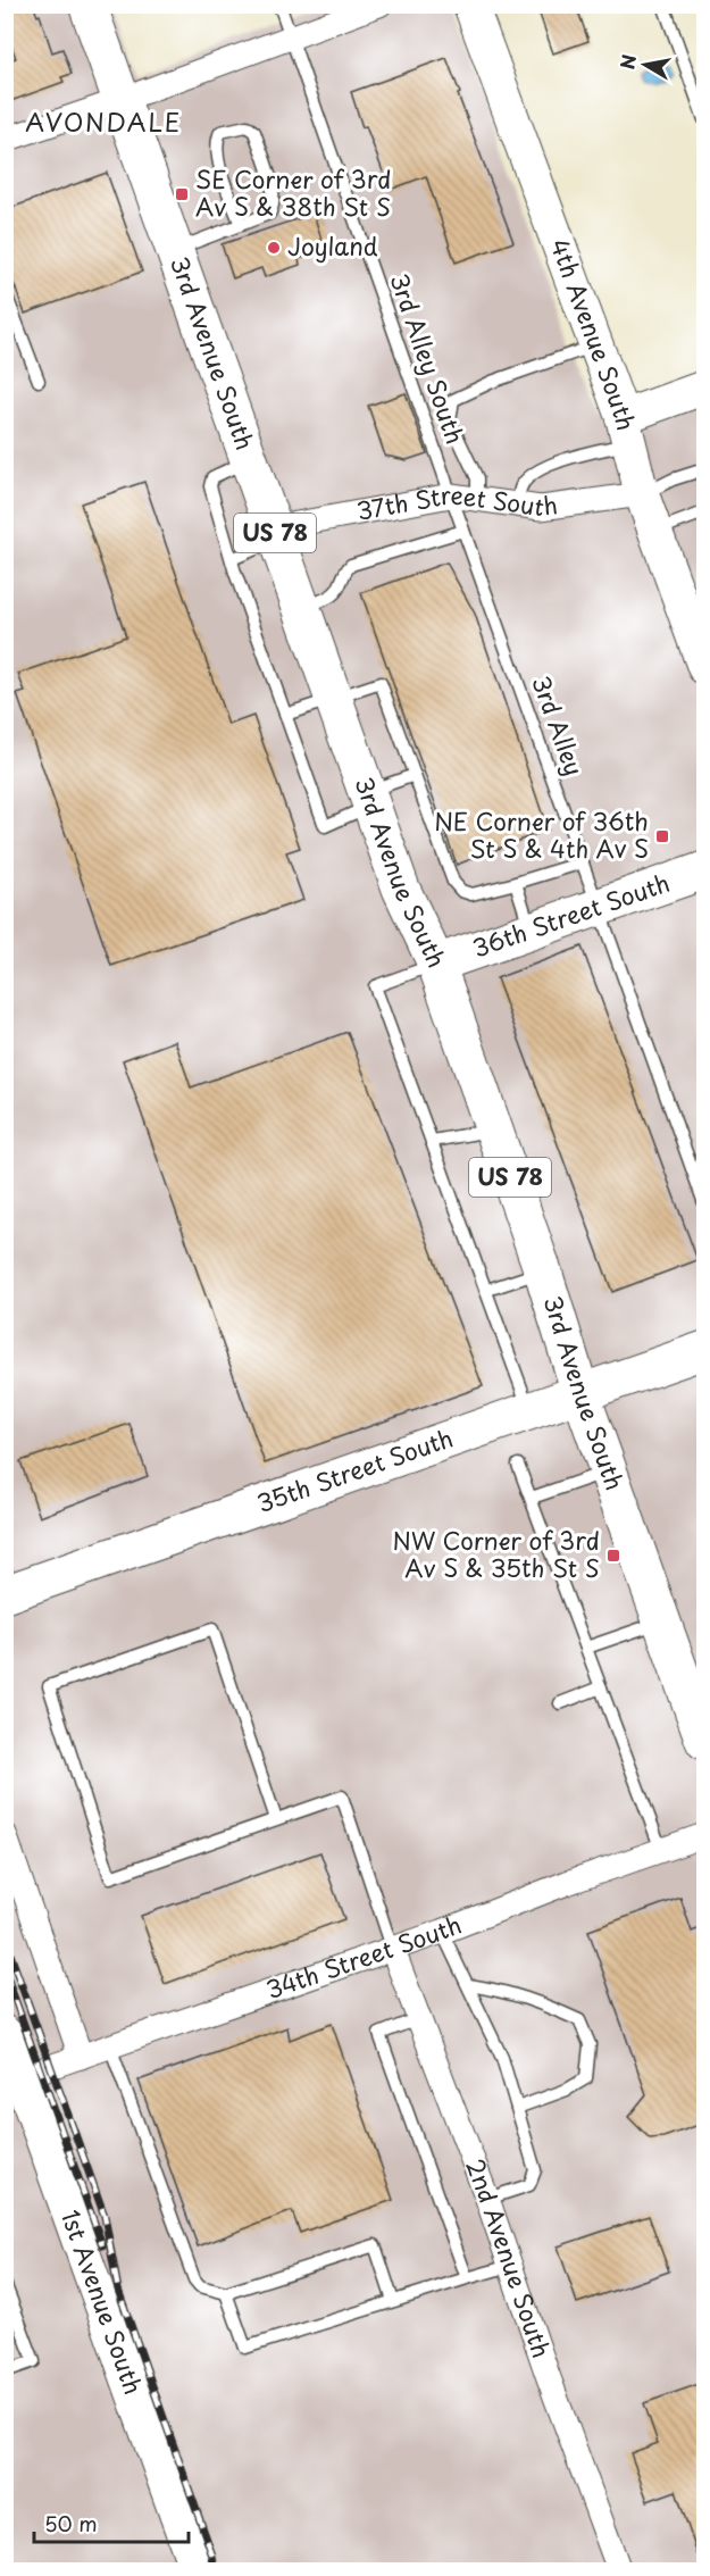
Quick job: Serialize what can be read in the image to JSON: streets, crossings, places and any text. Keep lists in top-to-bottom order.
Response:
{
  "streets": {
    "main road": [
      "3rd Avenue South",
      "US 78",
      "36th Street South",
      "35th Street South"
    ],
    "street": [
      "4th Avenue South",
      "37th Street South",
      "34th Street South",
      "2nd Avenue South",
      "1st Avenue South"
    ],
    "lane": ["3rd Alley South", "3rd Alley"]
  },
  "crossings": [
    ["4th Avenue South", "37th Street South"],
    ["3rd Avenue South", "37th Street South"],
    ["3rd Avenue South", "36th Street South"],
    ["3rd Avenue South", "35th Street South"],
    ["3rd Alley South", "37th Street South"],
    ["3rd Alley South", "3rd Alley"],
    ["37th Street South", "3rd Alley"],
    ["3rd Alley", "36th Street South"],
    ["34th Street South", "2nd Avenue South"],
    ["34th Street South", "1st Avenue South"]
  ],
  "districts": ["AVONDALE"],
  "places": {
    "transit": ["SE Corner of 3rd Av S & 38th St S", "NE Corner of 36th St S & 4th Av S", "NW Corner of 3rd Av S & 35th St S"],
    "other": ["Joyland"]
  },
  "scale_bar": "50 m",
  "north": "left"
}
